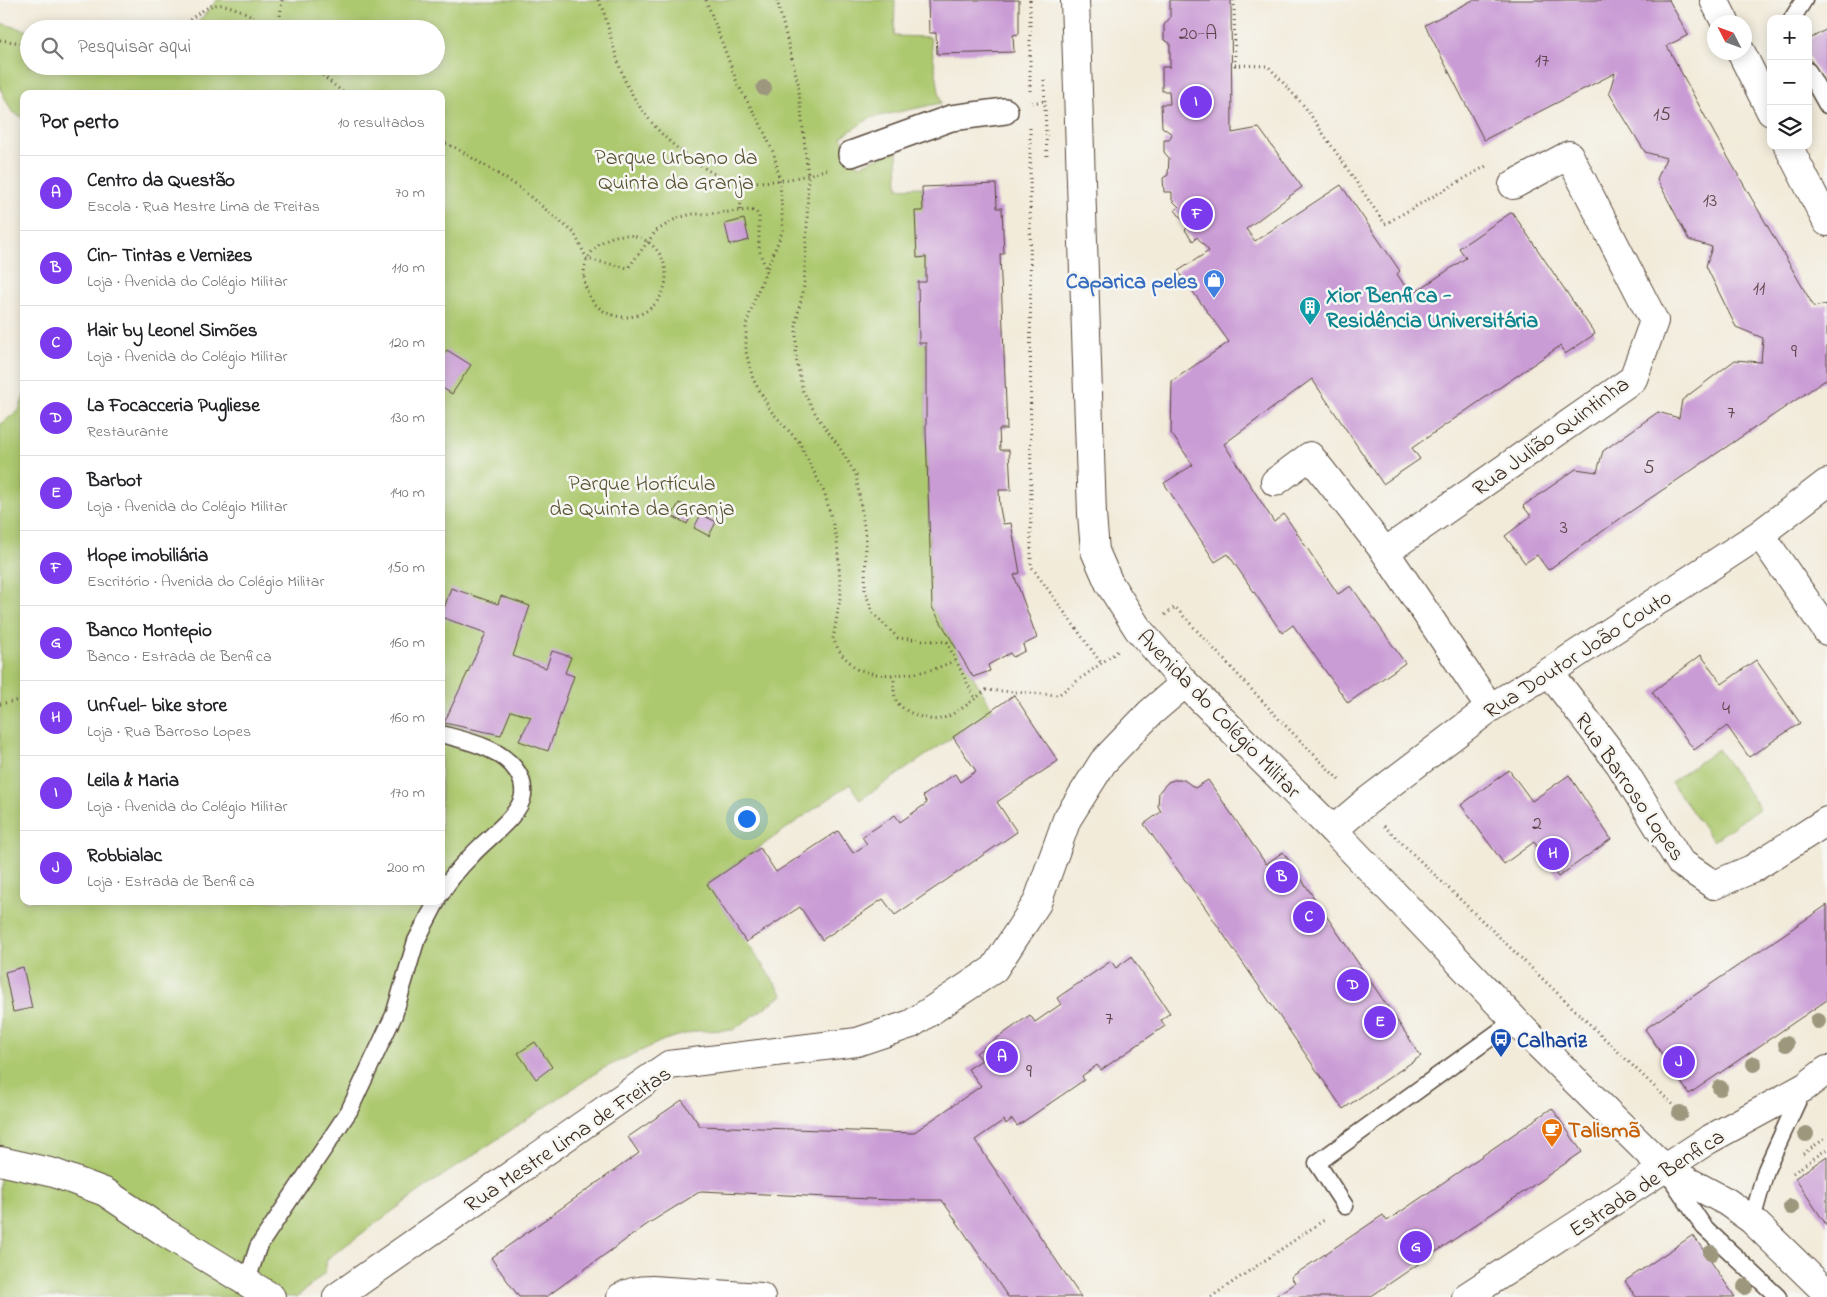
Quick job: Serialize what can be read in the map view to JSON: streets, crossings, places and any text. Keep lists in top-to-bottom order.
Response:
{
  "streets": {
    "street": [
      "Rua Julião Quintinha",
      "Rua Doutor João Couto",
      "Avenida do Colégio Militar",
      "Rua Barroso Lopes",
      "Rua Mestre Lima de Freitas",
      "Estrada de Benfica"
    ]
  },
  "crossings": [
    ["Rua Doutor João Couto", "Avenida do Colégio Militar"],
    ["Rua Doutor João Couto", "Rua Barroso Lopes"],
    ["Avenida do Colégio Militar", "Rua Mestre Lima de Freitas"],
    ["Avenida do Colégio Militar", "Estrada de Benfica"]
  ],
  "parks": ["Parque Urbano da Quinta da Granja", "Parque Hortícula da Quinta da Granja"],
  "places": {
    "shop": ["Caparica peles"],
    "building": ["Xior Benfica - Residência Universitária"],
    "bus stop": ["Calhariz"],
    "cafe": ["Talismã"]
  },
  "house_numbers": [
    "20-A",
    "17",
    "15",
    "13",
    "11",
    "9",
    "7",
    "5",
    "3",
    "4",
    "2",
    "7",
    "9"
  ],
  "north": "top left",
  "page": {
    "map_buttons": ["+", "−"],
    "search": "Pesquisar aqui",
    "pins": [
      "I",
      "F",
      "H",
      "B",
      "C",
      "D",
      "E",
      "A",
      "J",
      "G"
    ],
    "heading": ["Por perto", "10 resultados"],
    "list": [
      {
        "mark": "A",
        "name": "Centro da Questão",
        "note": "Escola · Rua Mestre Lima de Freitas",
        "value": "70 m"
      },
      {
        "mark": "B",
        "name": "Cin- Tintas e Vernizes",
        "note": "Loja · Avenida do Colégio Militar",
        "value": "110 m"
      },
      {
        "mark": "C",
        "name": "Hair by Leonel Simões",
        "note": "Loja · Avenida do Colégio Militar",
        "value": "120 m"
      },
      {
        "mark": "D",
        "name": "La Focacceria Pugliese",
        "note": "Restaurante",
        "value": "130 m"
      },
      {
        "mark": "E",
        "name": "Barbot",
        "note": "Loja · Avenida do Colégio Militar",
        "value": "140 m"
      },
      {
        "mark": "F",
        "name": "Hope imobiliária",
        "note": "Escritório · Avenida do Colégio Militar",
        "value": "150 m"
      },
      {
        "mark": "G",
        "name": "Banco Montepio",
        "note": "Banco · Estrada de Benfica",
        "value": "160 m"
      },
      {
        "mark": "H",
        "name": "Unfuel- bike store",
        "note": "Loja · Rua Barroso Lopes",
        "value": "160 m"
      },
      {
        "mark": "I",
        "name": "Leila & Maria",
        "note": "Loja · Avenida do Colégio Militar",
        "value": "170 m"
      },
      {
        "mark": "J",
        "name": "Robbialac",
        "note": "Loja · Estrada de Benfica",
        "value": "200 m"
      }
    ]
  }
}
